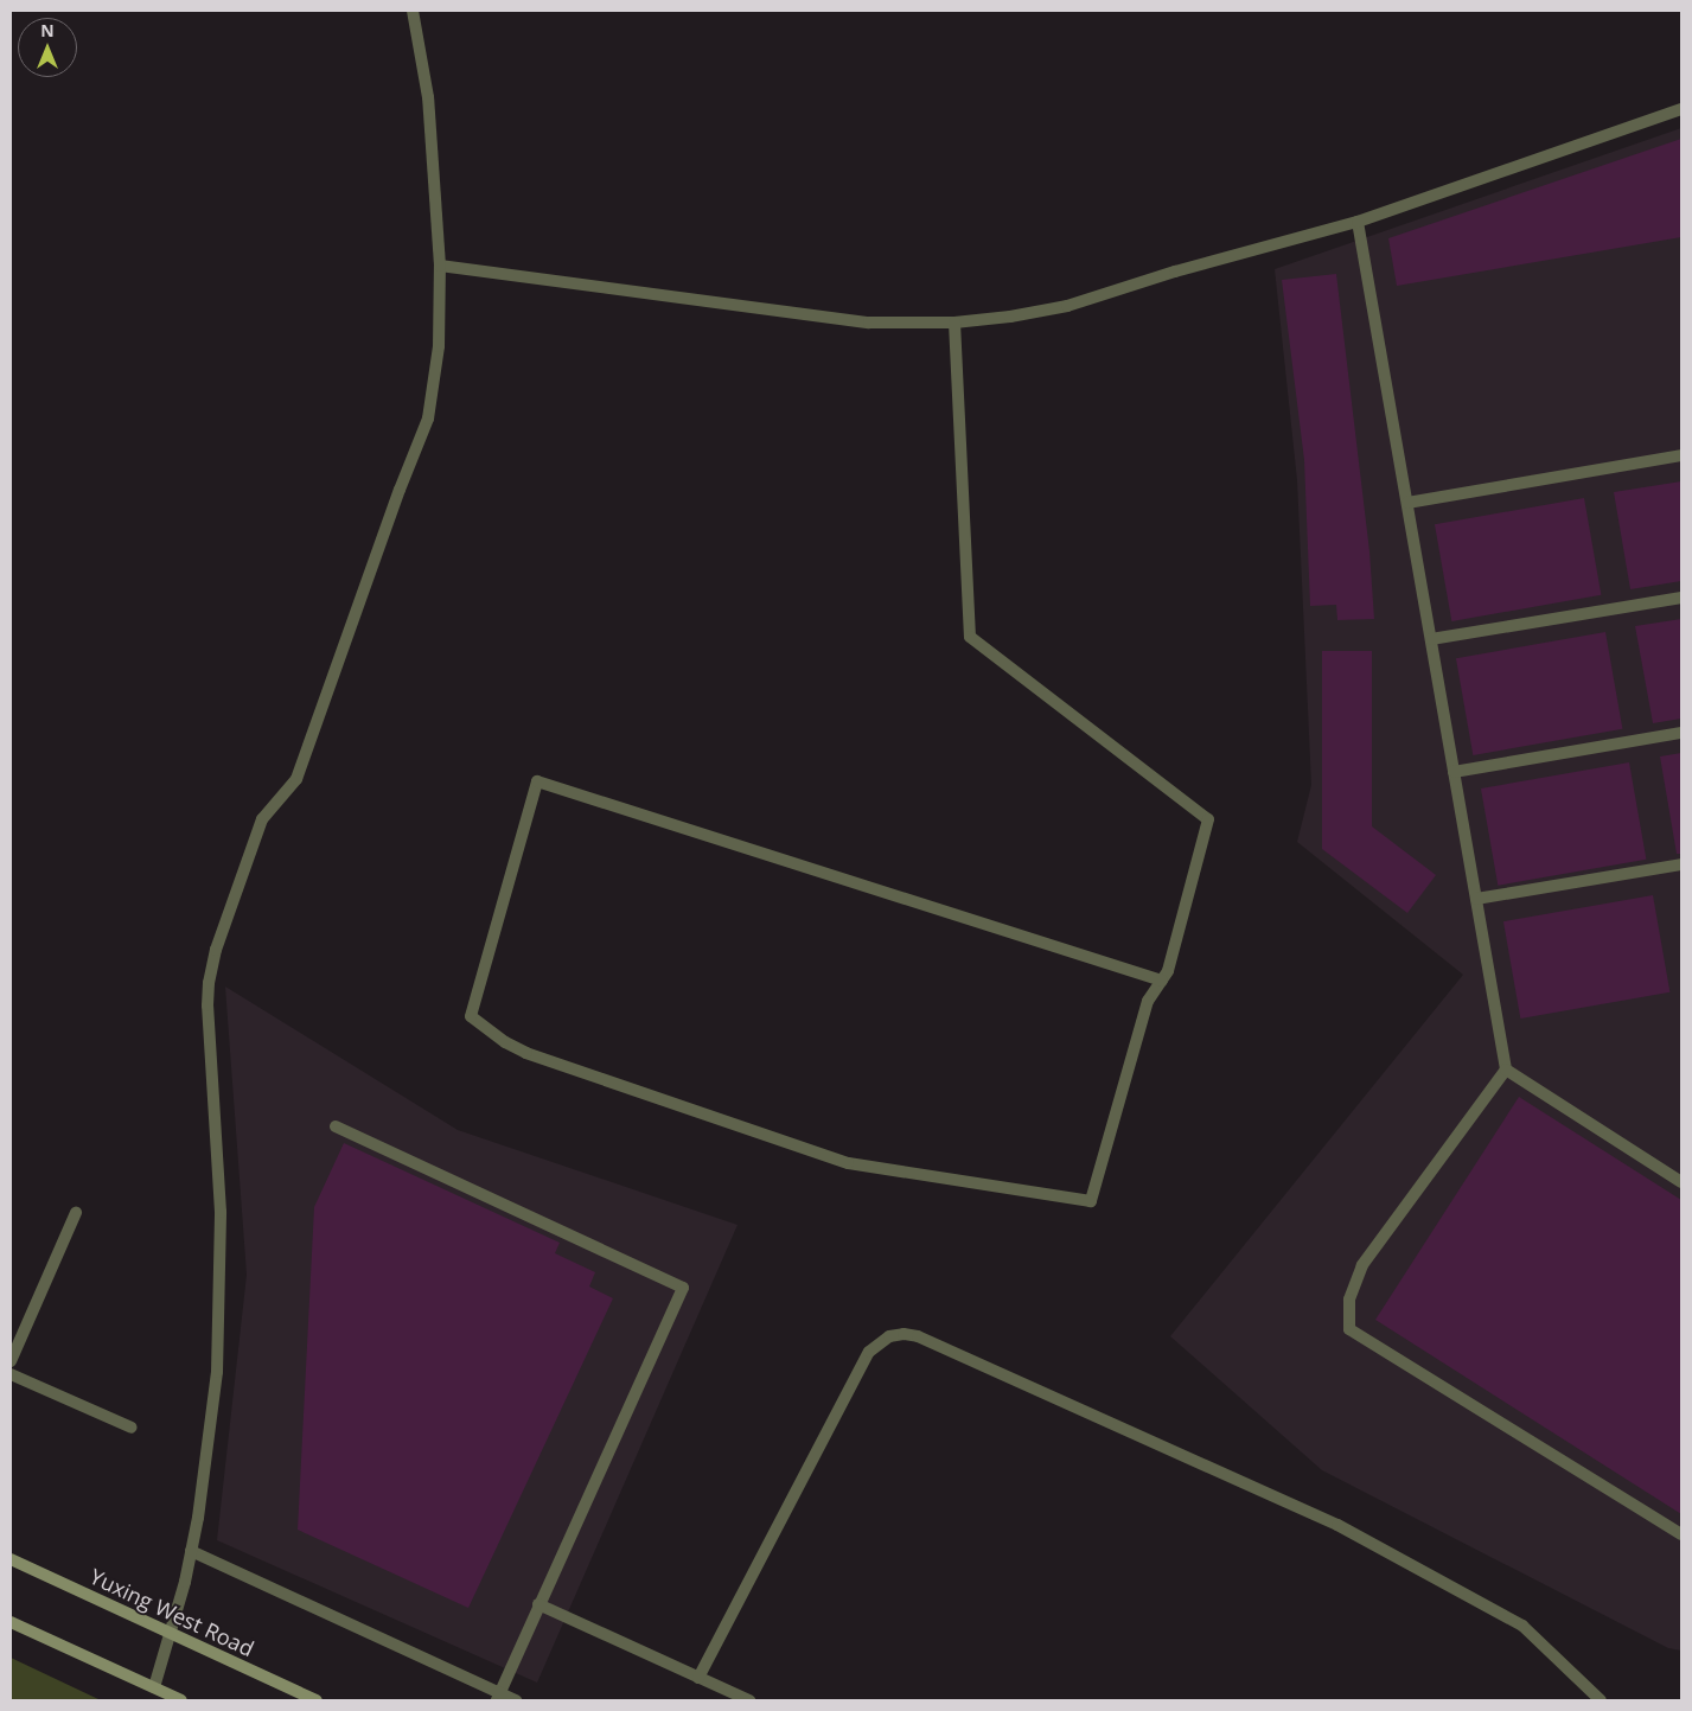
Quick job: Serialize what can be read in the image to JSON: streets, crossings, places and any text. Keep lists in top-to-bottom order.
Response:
{
  "streets": {
    "main road": ["Yuxing West Road"]
  },
  "north": "top"
}
